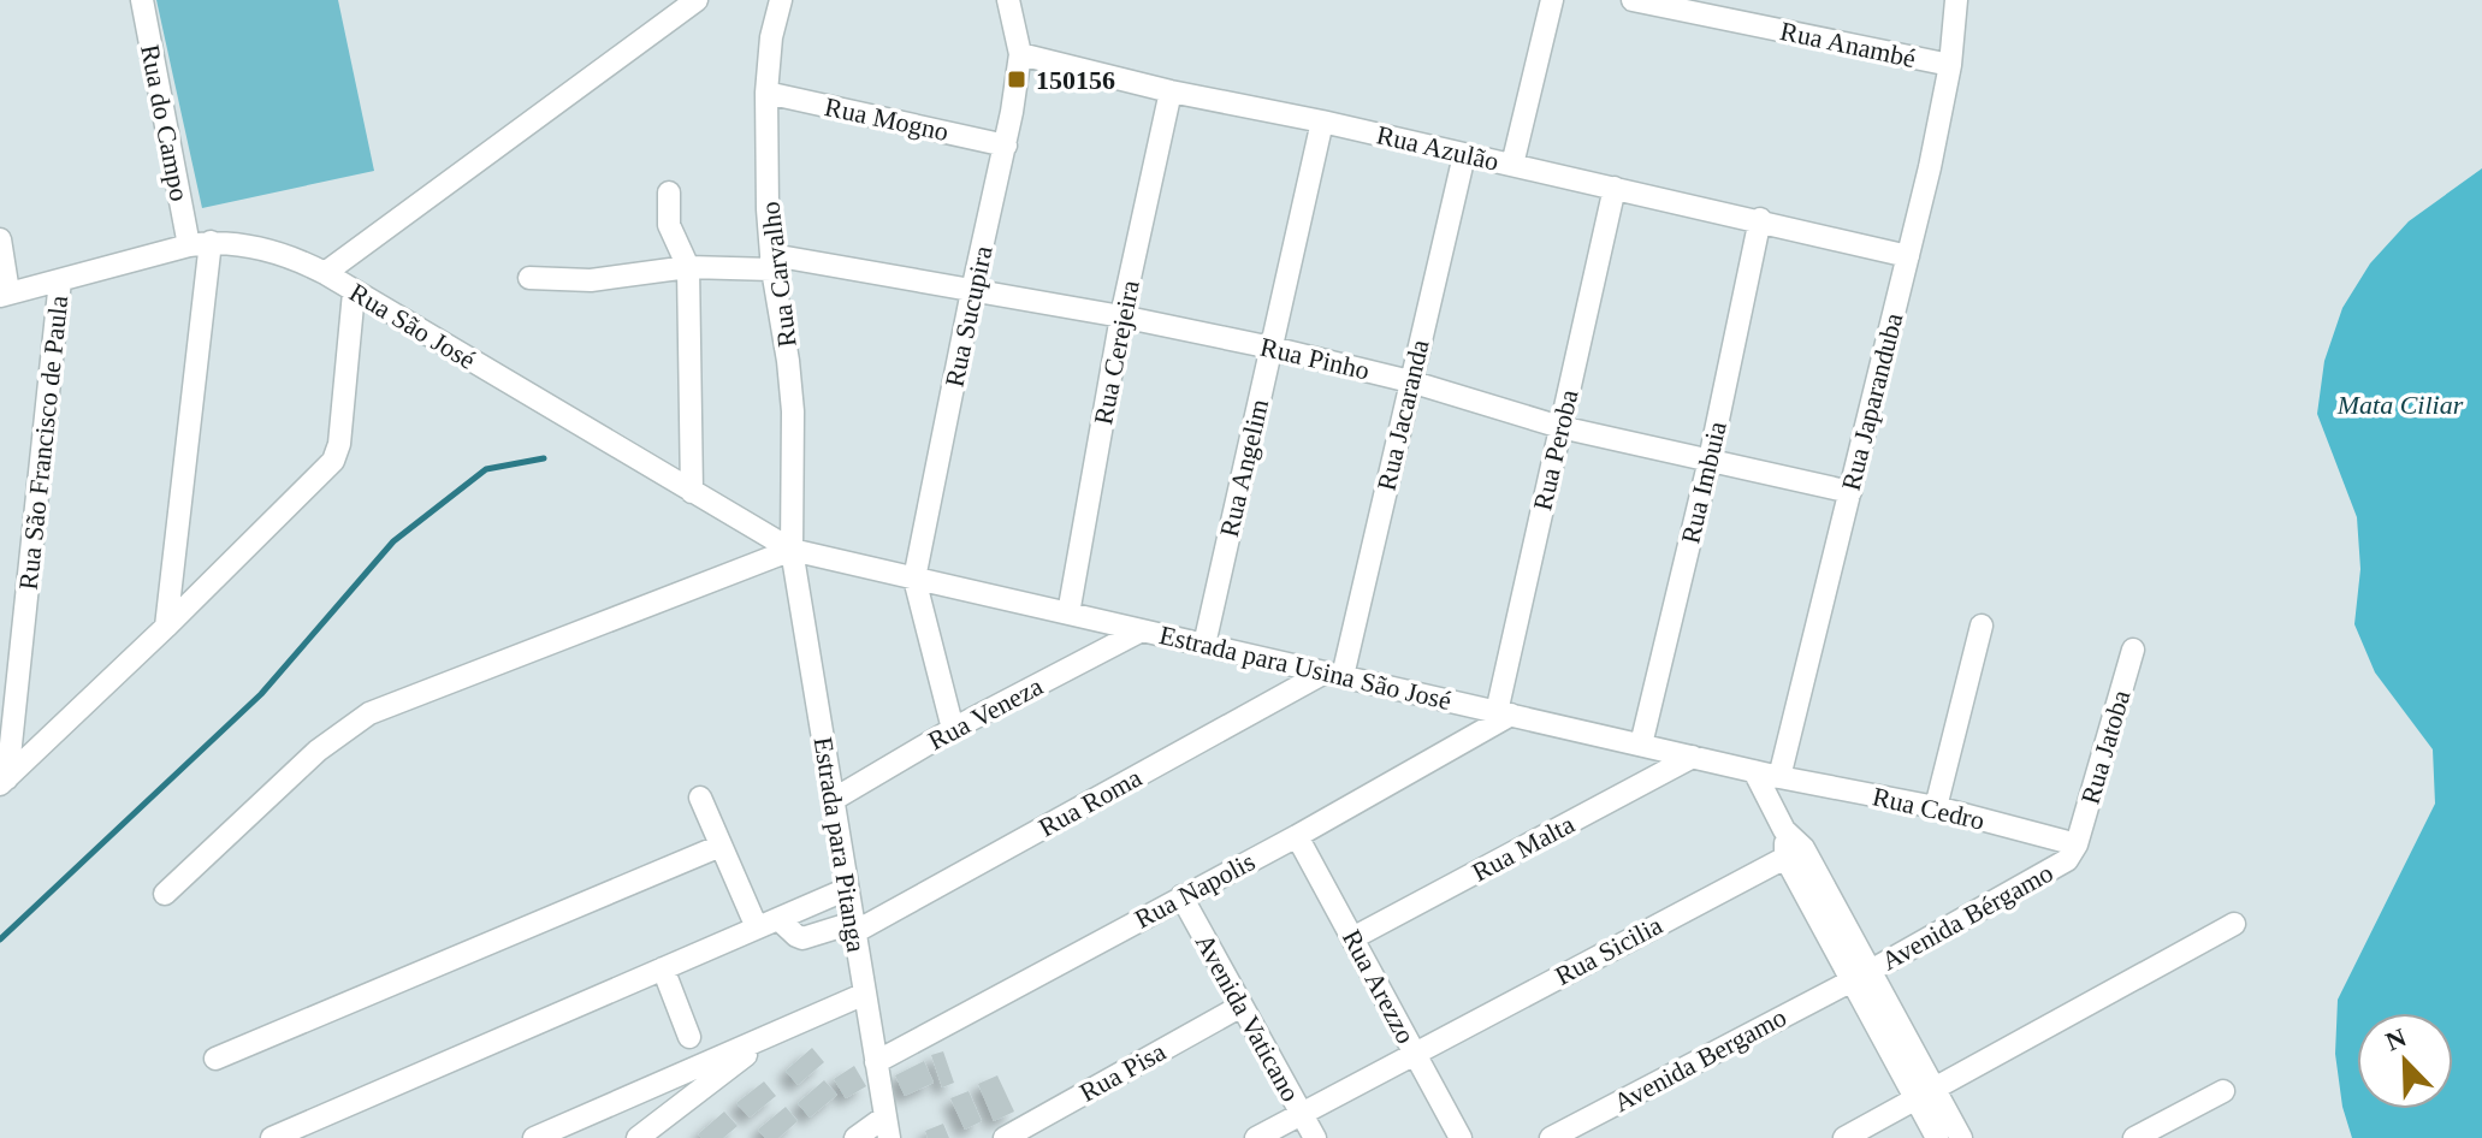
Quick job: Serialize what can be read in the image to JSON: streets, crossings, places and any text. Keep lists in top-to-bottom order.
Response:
{
  "streets": {
    "street": [
      "Rua Anambé",
      "Rua Mogno",
      "Rua do Campo",
      "Rua Azulão",
      "Rua Carvalho",
      "Rua Sucupira",
      "Rua São José",
      "Rua Cerejeira",
      "Rua Pinho",
      "Rua Japaranduba",
      "Rua Jacaranda",
      "Rua São Francisco de Paula",
      "Rua Peroba",
      "Rua Angelim",
      "Rua Imbuia",
      "Estrada para Usina São José",
      "Rua Veneza",
      "Rua Jatoba",
      "Rua Roma",
      "Rua Cedro",
      "Estrada para Pitanga",
      "Rua Malta",
      "Rua Napolis",
      "Avenida Bérgamo",
      "Rua Sicilia",
      "Rua Arezzo",
      "Avenida Vaticano",
      "Avenida Bergamo",
      "Rua Pisa"
    ]
  },
  "crossings": [
    ["Rua Anambé", "Rua Japaranduba"],
    ["Rua Mogno", "Rua Carvalho"],
    ["Rua Mogno", "Rua Sucupira"],
    ["Rua do Campo", "Rua São José"],
    ["Rua Azulão", "Rua Sucupira"],
    ["Rua Azulão", "Rua Cerejeira"],
    ["Rua Azulão", "Rua Japaranduba"],
    ["Rua Azulão", "Rua Jacaranda"],
    ["Rua Azulão", "Rua Peroba"],
    ["Rua Azulão", "Rua Angelim"],
    ["Rua Azulão", "Rua Imbuia"],
    ["Rua Carvalho", "Rua São José"],
    ["Rua Carvalho", "Rua Pinho"],
    ["Rua Carvalho", "Estrada para Usina São José"],
    ["Rua Carvalho", "Estrada para Pitanga"],
    ["Rua Sucupira", "Rua Pinho"],
    ["Rua Sucupira", "Estrada para Usina São José"],
    ["Rua São José", "Rua São Francisco de Paula"],
    ["Rua São José", "Estrada para Usina São José"],
    ["Rua São José", "Estrada para Pitanga"],
    ["Rua Cerejeira", "Rua Pinho"],
    ["Rua Cerejeira", "Estrada para Usina São José"],
    ["Rua Pinho", "Rua Japaranduba"],
    ["Rua Pinho", "Rua Jacaranda"],
    ["Rua Pinho", "Rua Peroba"],
    ["Rua Pinho", "Rua Angelim"],
    ["Rua Pinho", "Rua Imbuia"],
    ["Rua Japaranduba", "Rua Cedro"],
    ["Rua Jacaranda", "Estrada para Usina São José"],
    ["Rua Jacaranda", "Rua Roma"],
    ["Rua Peroba", "Estrada para Usina São José"],
    ["Rua Peroba", "Rua Napolis"],
    ["Rua Angelim", "Estrada para Usina São José"],
    ["Rua Imbuia", "Estrada para Usina São José"],
    ["Estrada para Usina São José", "Rua Veneza"],
    ["Estrada para Usina São José", "Rua Roma"],
    ["Estrada para Usina São José", "Estrada para Pitanga"],
    ["Estrada para Usina São José", "Rua Malta"],
    ["Estrada para Usina São José", "Rua Napolis"],
    ["Rua Veneza", "Estrada para Pitanga"],
    ["Rua Jatoba", "Rua Cedro"],
    ["Rua Jatoba", "Avenida Bérgamo"],
    ["Rua Roma", "Estrada para Pitanga"],
    ["Rua Cedro", "Avenida Bérgamo"],
    ["Estrada para Pitanga", "Rua Napolis"],
    ["Rua Malta", "Rua Arezzo"],
    ["Rua Napolis", "Rua Arezzo"],
    ["Rua Napolis", "Avenida Vaticano"],
    ["Avenida Bérgamo", "Avenida Bergamo"],
    ["Rua Sicilia", "Rua Arezzo"],
    ["Rua Sicilia", "Avenida Vaticano"],
    ["Avenida Vaticano", "Rua Pisa"]
  ],
  "parks": ["Mata Ciliar"],
  "places": {
    "transit": ["150156"]
  },
  "north": "top left"
}
